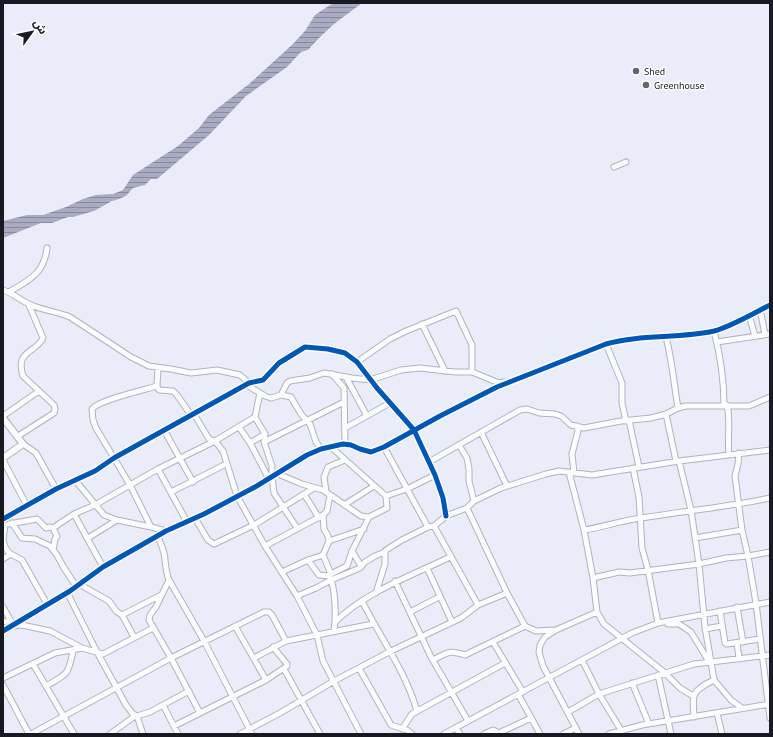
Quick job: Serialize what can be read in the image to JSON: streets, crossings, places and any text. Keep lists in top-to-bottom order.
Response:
{
  "places": ["Shed", "Greenhouse"],
  "north": "top right"
}
